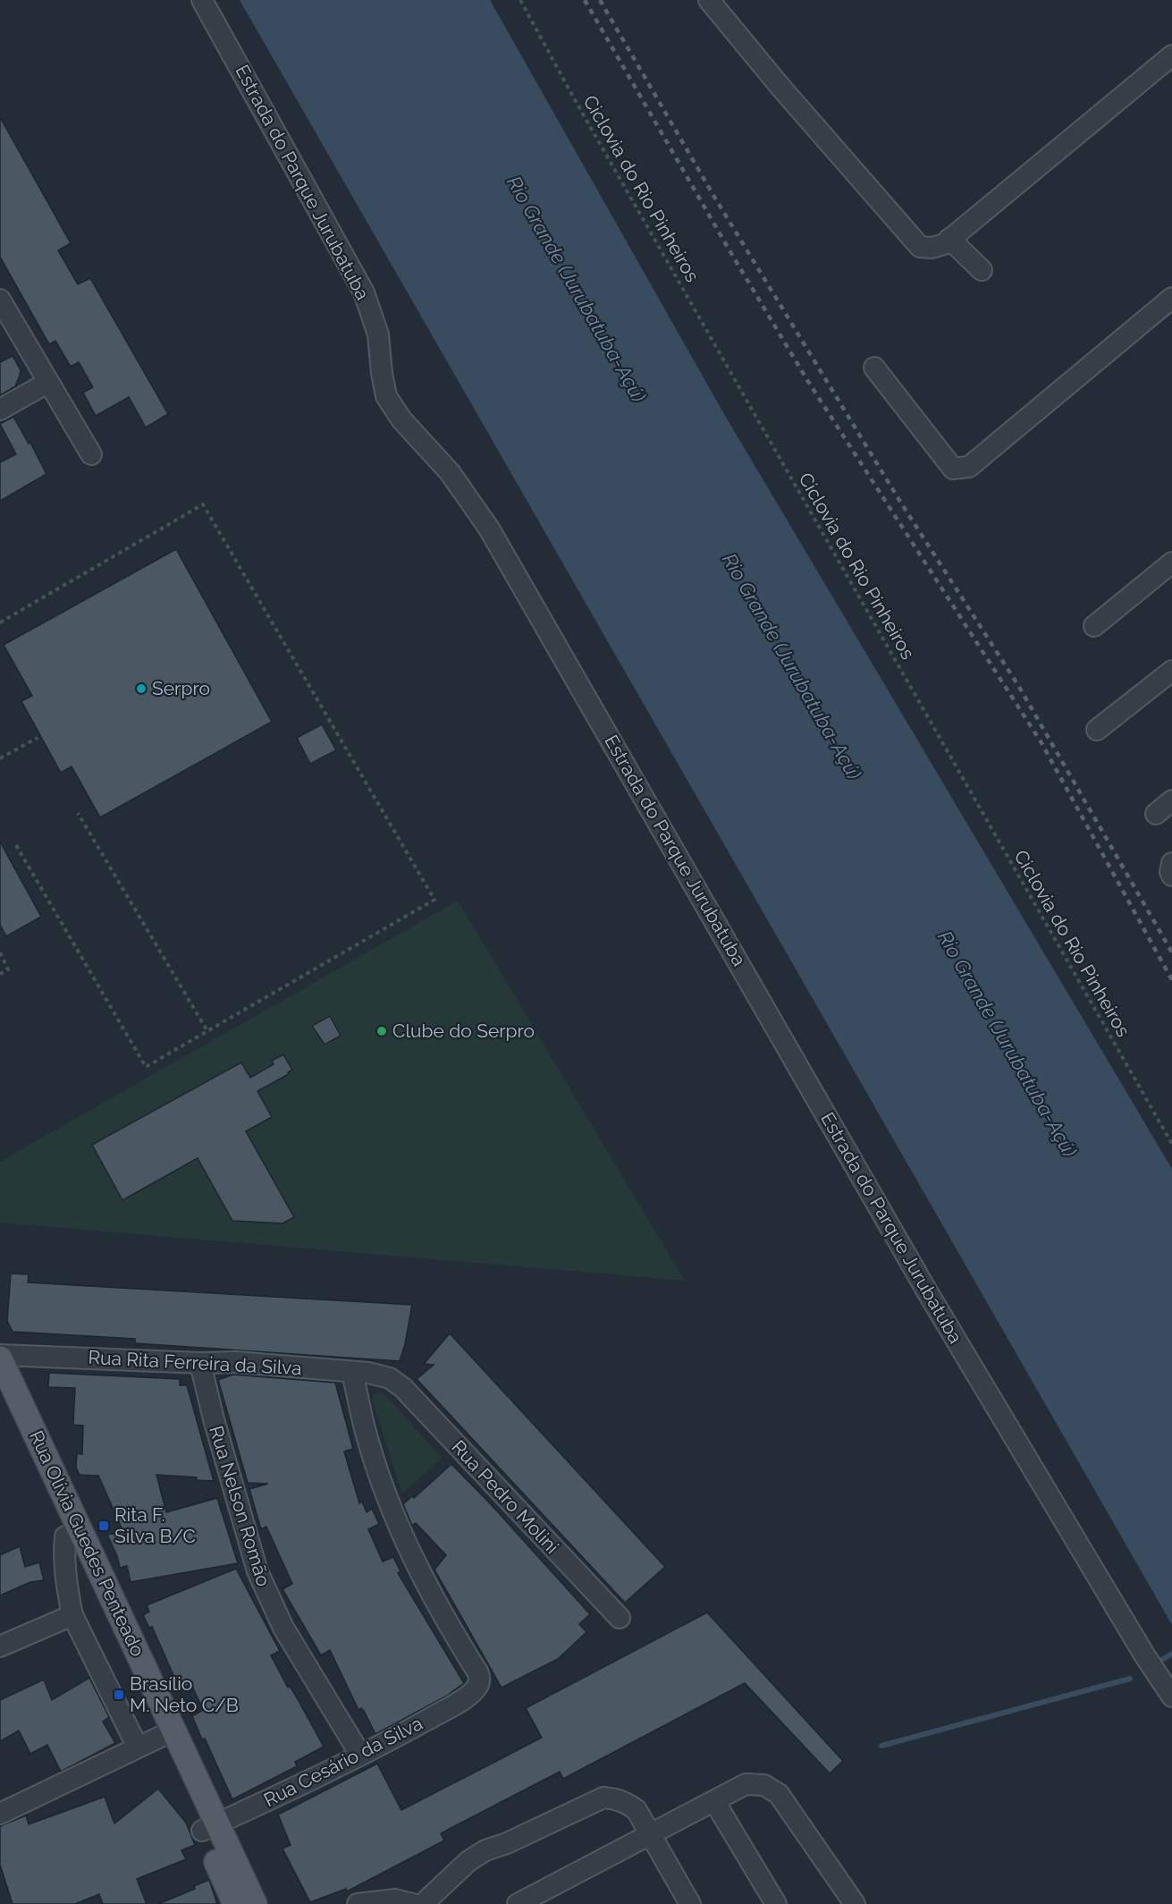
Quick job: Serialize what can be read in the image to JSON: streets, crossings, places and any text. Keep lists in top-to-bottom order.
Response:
{
  "streets": {
    "main road": ["Rua Olívia Guedes Penteado"],
    "street": [
      "Estrada do Parque Jurubatuba",
      "Rua Rita Ferreira da Silva",
      "Rua Pedro Molini",
      "Rua Nelson Romão",
      "Rua Cesário da Silva"
    ],
    "path": ["Ciclovia do Rio Pinheiros"]
  },
  "crossings": [
    ["Rua Rita Ferreira da Silva", "Rua Pedro Molini"],
    ["Rua Rita Ferreira da Silva", "Rua Nelson Romão"],
    ["Rua Rita Ferreira da Silva", "Rua Olívia Guedes Penteado"],
    ["Rua Rita Ferreira da Silva", "Rua Cesário da Silva"],
    ["Rua Nelson Romão", "Rua Cesário da Silva"],
    ["Rua Olívia Guedes Penteado", "Rua Cesário da Silva"]
  ],
  "water": ["Rio Grande (Jurubatuba-Açú)"],
  "places": {
    "other": ["Serpro", "Clube do Serpro"],
    "transit": ["Rita F. Silva B/C", "Brasílio M. Neto C/B"]
  }
}
